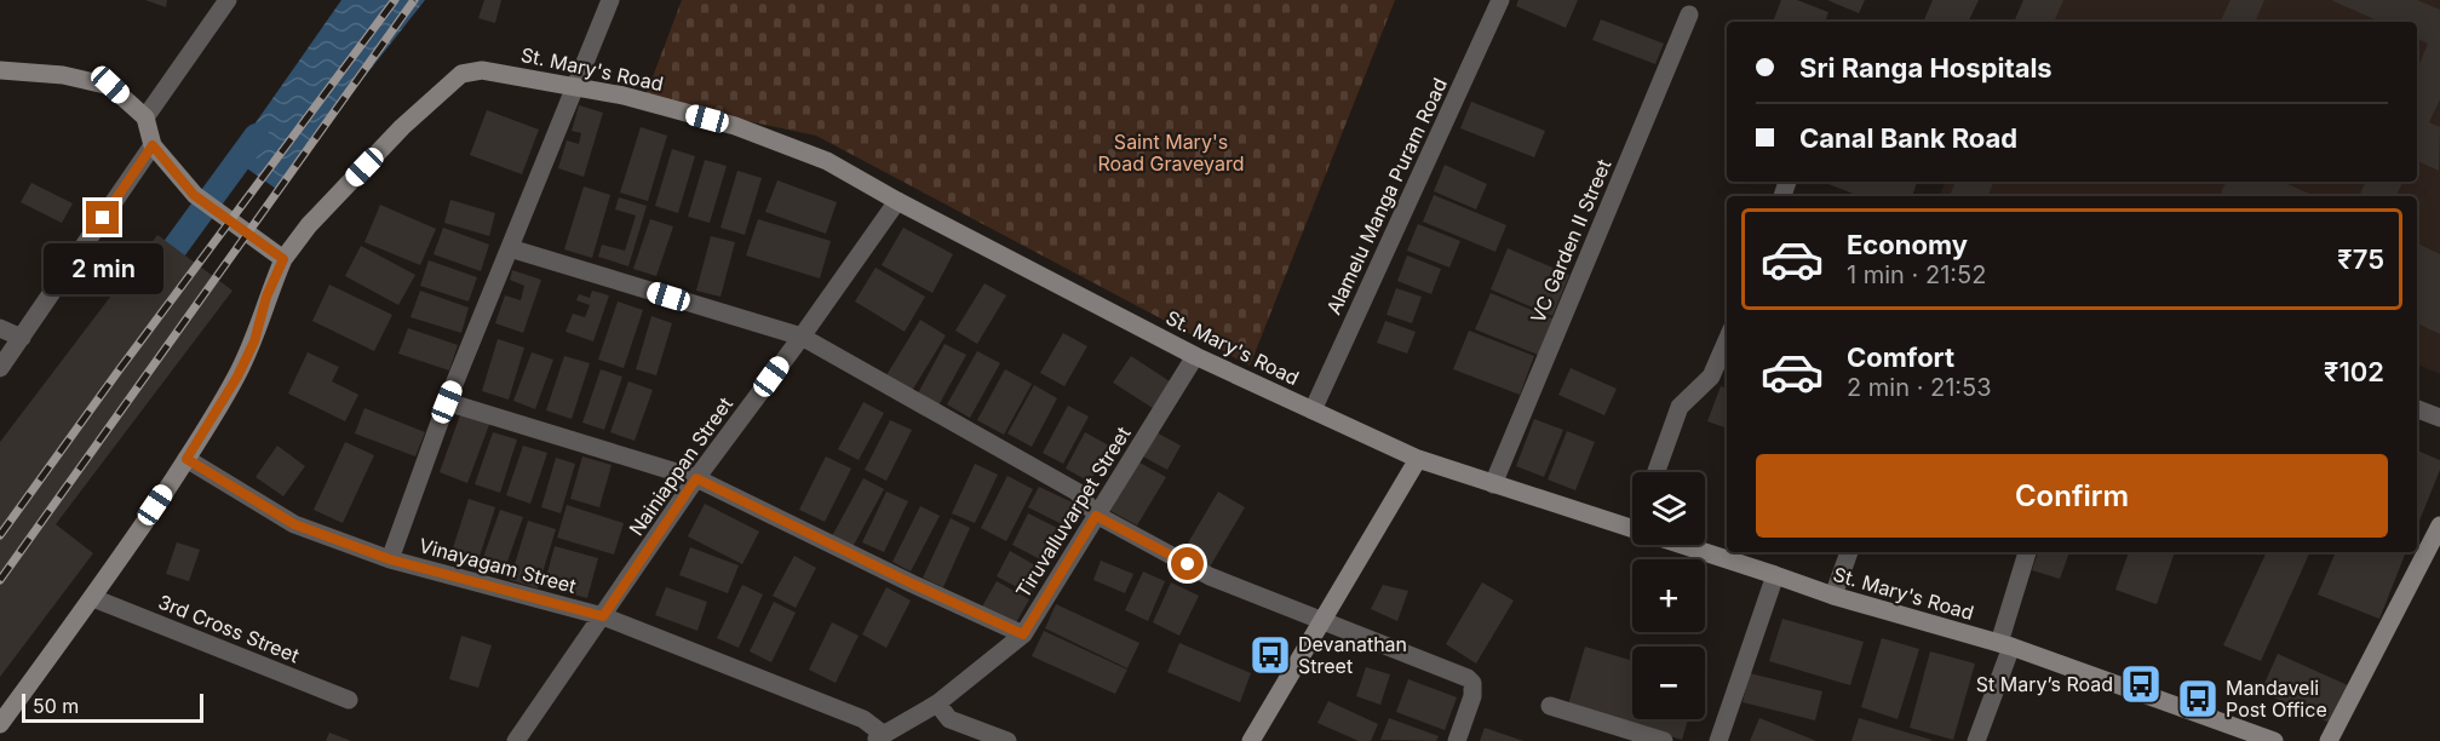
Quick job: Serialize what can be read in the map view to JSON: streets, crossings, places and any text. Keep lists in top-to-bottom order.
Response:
{
  "streets": {
    "main road": ["St. Mary's Road"],
    "street": [
      "Alamelu Manga Puram Road",
      "VC Garden II Street",
      "Nainiappan Street",
      "Tiruvalluvarpet Street",
      "Vinayagam Street",
      "3rd Cross Street"
    ]
  },
  "crossings": [
    ["St. Mary's Road", "Alamelu Manga Puram Road"],
    ["St. Mary's Road", "VC Garden II Street"],
    ["St. Mary's Road", "Nainiappan Street"],
    ["St. Mary's Road", "Tiruvalluvarpet Street"],
    ["St. Mary's Road", "Vinayagam Street"],
    ["St. Mary's Road", "3rd Cross Street"],
    ["Nainiappan Street", "Vinayagam Street"],
    ["Tiruvalluvarpet Street", "Vinayagam Street"]
  ],
  "parks": ["Saint Mary's Road Graveyard"],
  "places": {
    "bus stop": ["Devanathan Street", "St Mary’s Road", "Mandaveli Post Office"]
  },
  "scale_bar": "50 m",
  "page": {
    "banner": ["Sri Ranga Hospitals", "Canal Bank Road"],
    "list": [
      {
        "name": "Economy",
        "note": "1 min · 21:52",
        "value": "₹75"
      },
      {
        "name": "Comfort",
        "note": "2 min · 21:53",
        "value": "₹102"
      }
    ],
    "bubble": "2 min",
    "buttons": "Confirm",
    "map_buttons": ["+", "−"],
    "scale": "50 m"
  }
}
